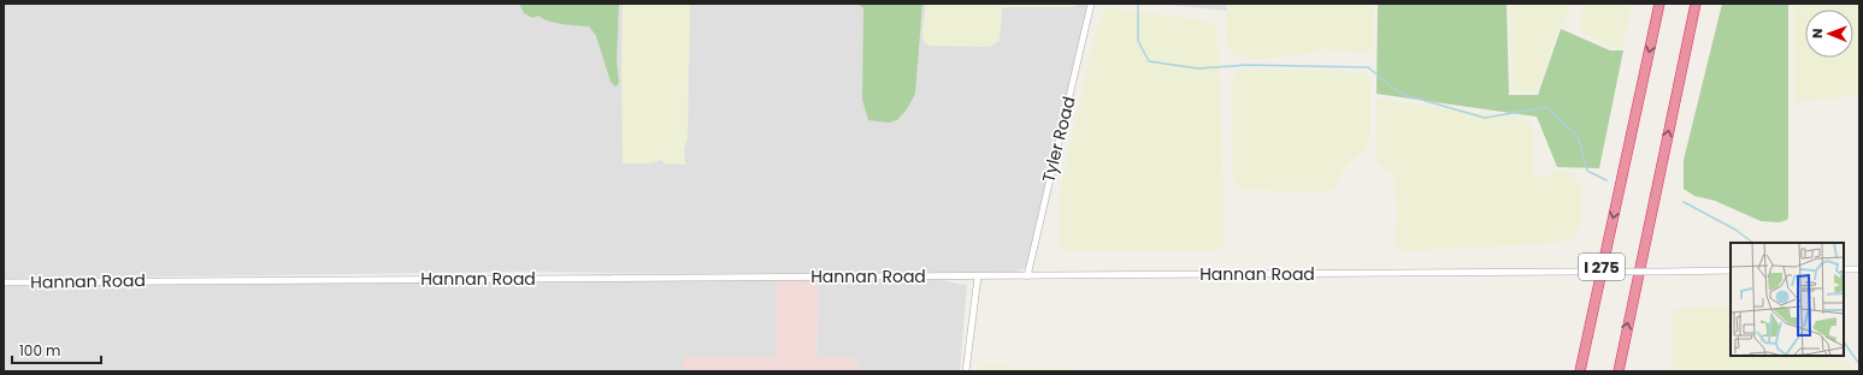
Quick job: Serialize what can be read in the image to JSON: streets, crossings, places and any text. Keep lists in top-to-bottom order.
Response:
{
  "streets": {
    "highway": ["I 275"],
    "street": ["Tyler Road", "Hannan Road"]
  },
  "crossings": [
    ["Tyler Road", "Hannan Road"]
  ],
  "scale_bar": "100 m",
  "north": "left"
}
